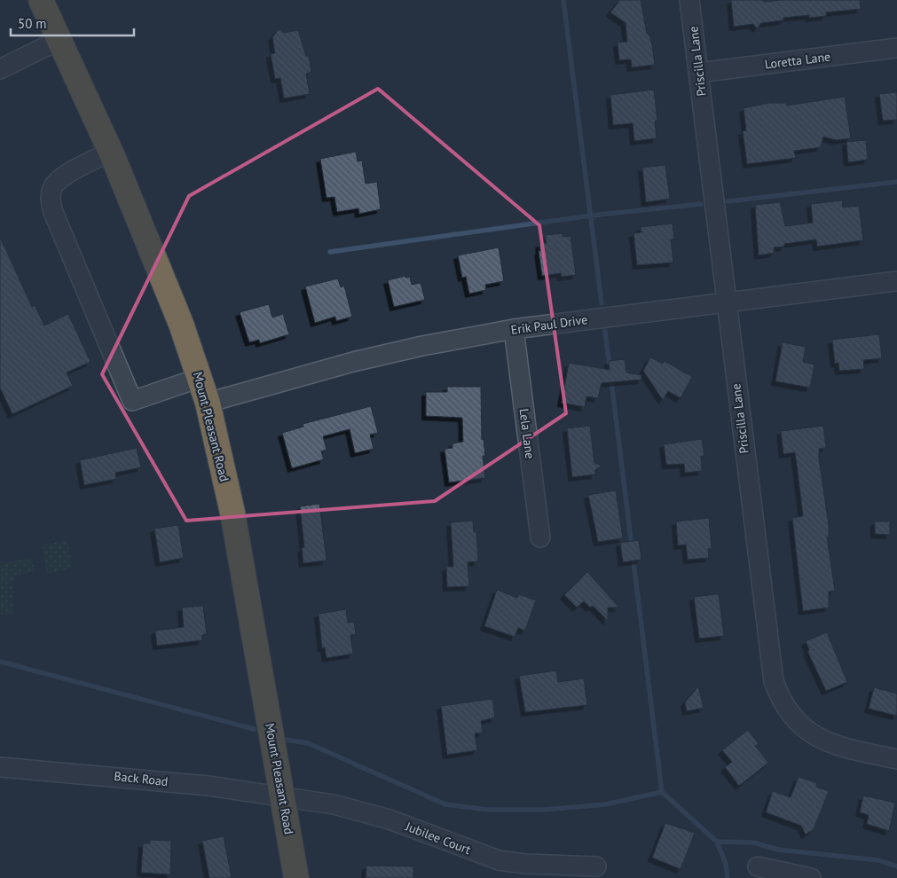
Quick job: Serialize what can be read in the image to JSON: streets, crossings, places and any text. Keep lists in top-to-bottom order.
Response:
{
  "streets": {
    "highway": ["Mount Pleasant Road"],
    "street": [
      "Loretta Lane",
      "Priscilla Lane",
      "Erik Paul Drive",
      "Lela Lane",
      "Back Road",
      "Jubilee Court"
    ]
  },
  "crossings": [
    ["Loretta Lane", "Priscilla Lane"],
    ["Priscilla Lane", "Erik Paul Drive"],
    ["Erik Paul Drive", "Mount Pleasant Road"],
    ["Erik Paul Drive", "Lela Lane"],
    ["Mount Pleasant Road", "Back Road"],
    ["Mount Pleasant Road", "Jubilee Court"],
    ["Back Road", "Jubilee Court"]
  ],
  "scale_bar": "50 m"
}
